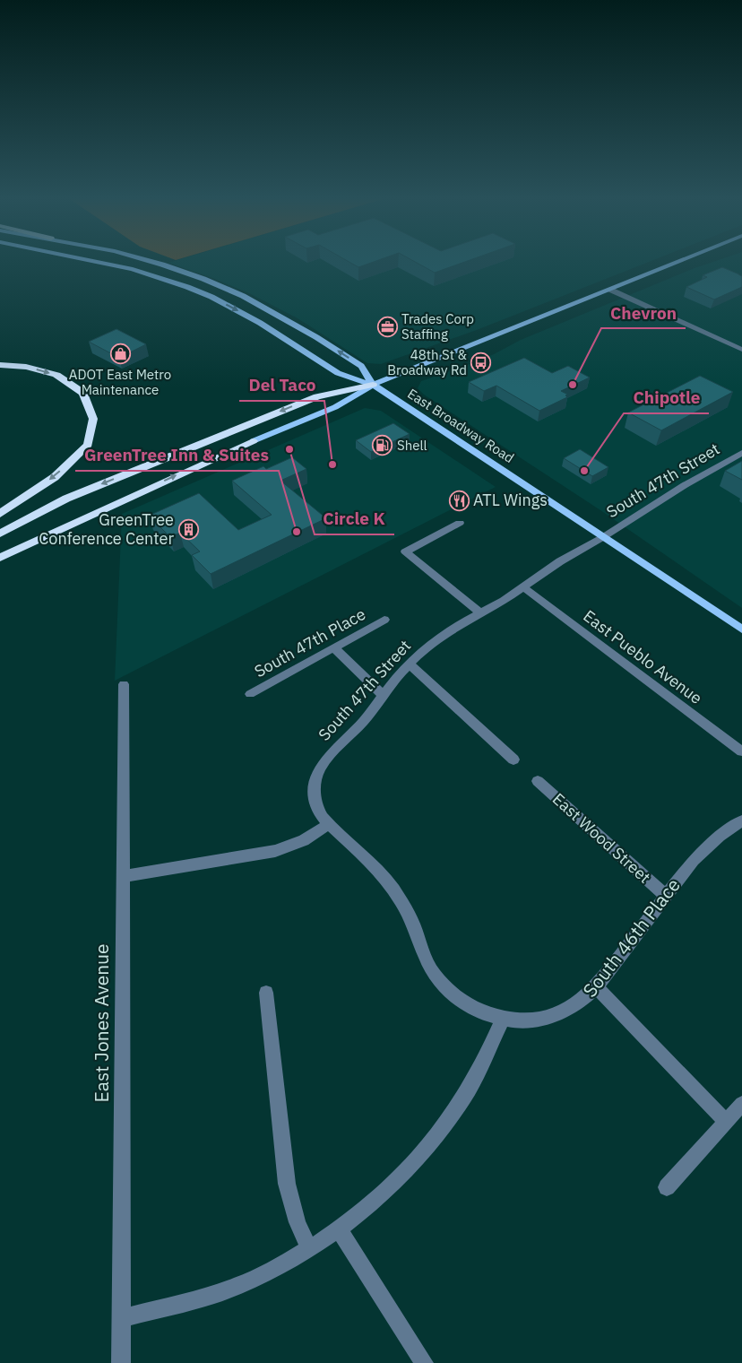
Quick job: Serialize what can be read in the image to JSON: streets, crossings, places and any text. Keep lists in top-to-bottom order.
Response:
{
  "streets": {
    "main road": ["East Broadway Road"],
    "street": [
      "South 47th Street",
      "South 47th Place",
      "East Pueblo Avenue",
      "East Wood Street",
      "South 46th Place",
      "East Jones Avenue"
    ]
  },
  "crossings": [
    ["East Broadway Road", "South 47th Street"],
    ["South 47th Street", "East Pueblo Avenue"],
    ["South 47th Street", "South 46th Place"],
    ["East Wood Street", "South 46th Place"]
  ],
  "places": {
    "office": ["Trades Corp Staffing"],
    "shop": ["ADOT East Metro Maintenance"],
    "bus stop": ["48th St & Broadway Rd"],
    "other": [
      "Chevron",
      "Circle K",
      "Del Taco",
      "Chipotle",
      "GreenTree Inn & Suites"
    ],
    "fuel station": ["Shell"],
    "restaurant": ["ATL Wings"],
    "building": ["GreenTree Conference Center"]
  }
}
